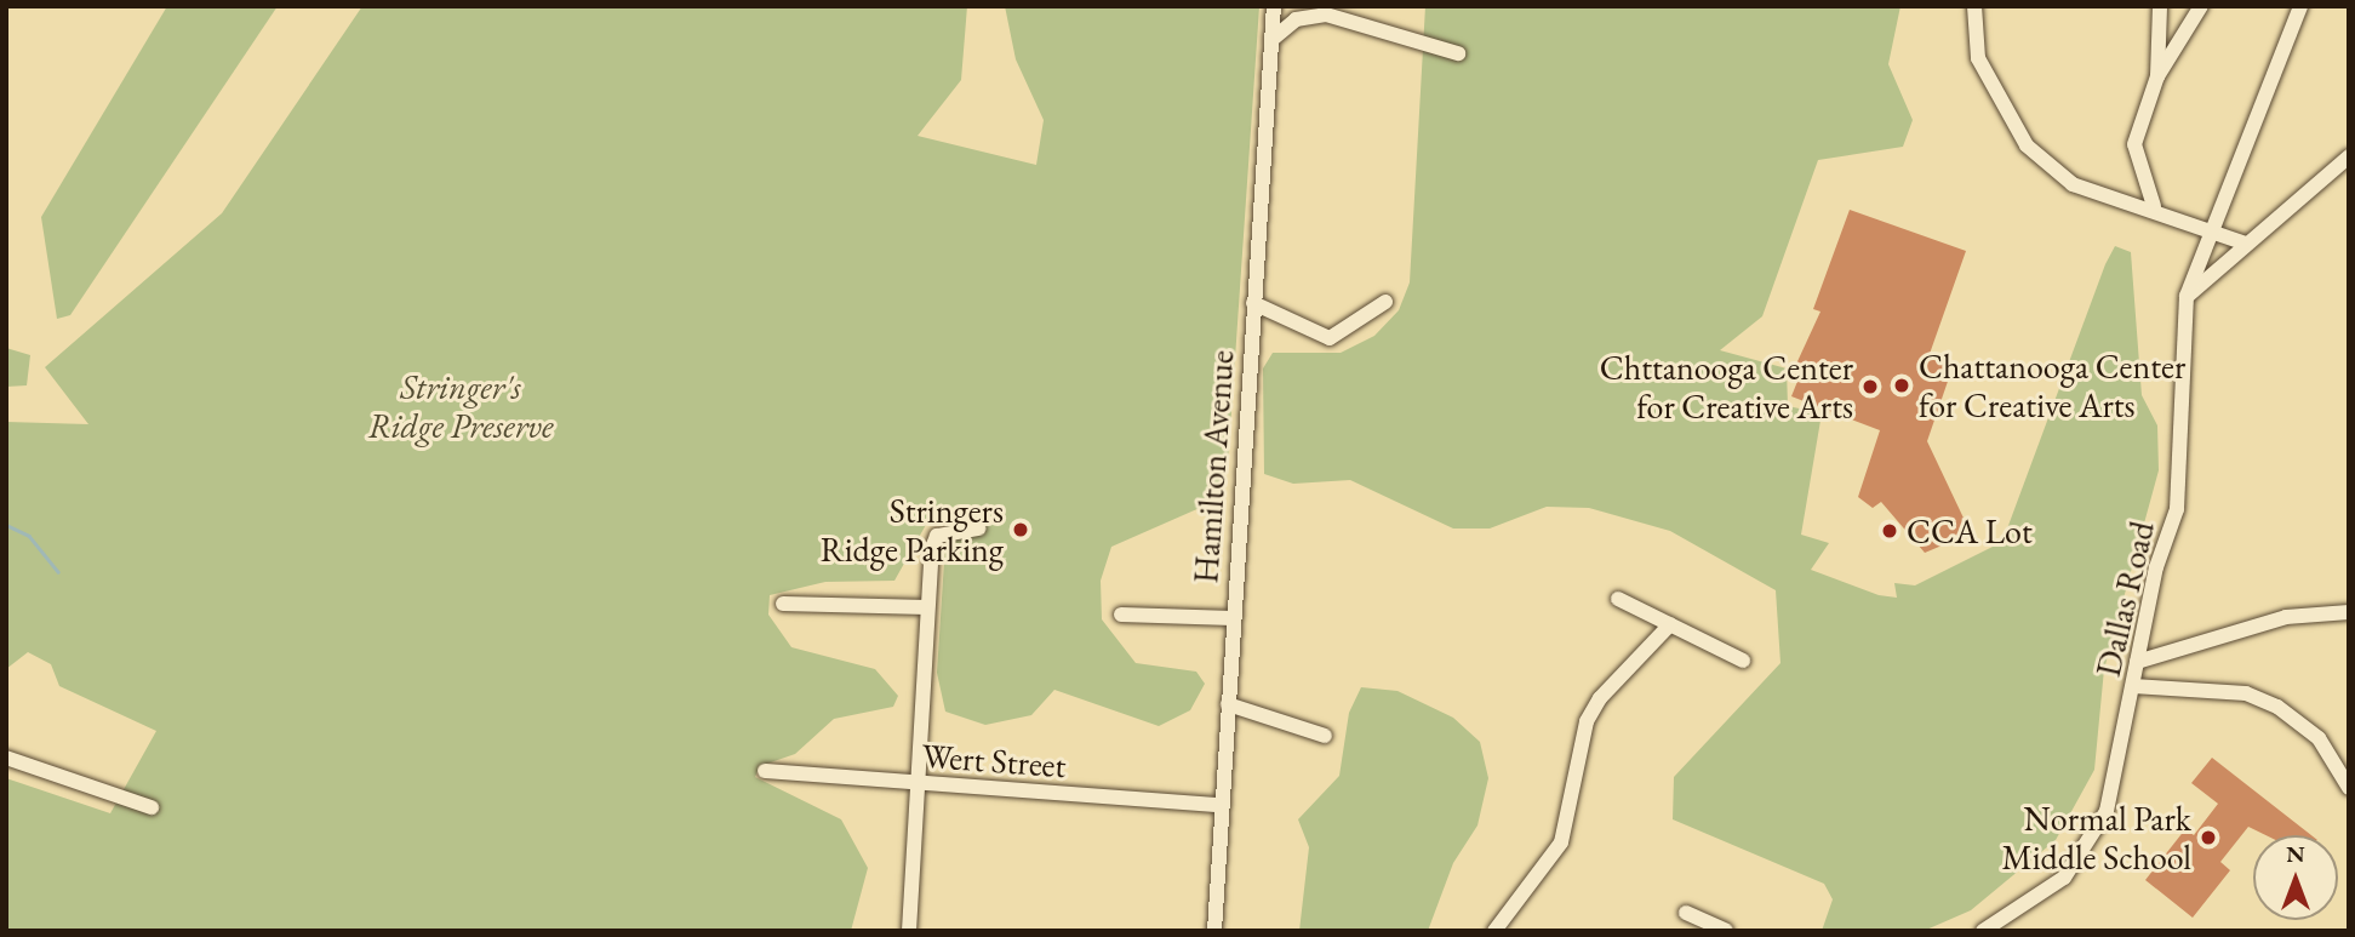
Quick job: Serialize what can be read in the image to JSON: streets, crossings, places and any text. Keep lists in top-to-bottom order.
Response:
{
  "streets": {
    "street": ["Hamilton Avenue", "Dallas Road", "Wert Street"]
  },
  "crossings": [
    ["Hamilton Avenue", "Wert Street"]
  ],
  "parks": ["Stringer's Ridge Preserve"],
  "places": [
    "Chattanooga Center for Creative Arts",
    "Chttanooga Center for Creative Arts",
    "Stringers Ridge Parking",
    "CCA Lot",
    "Normal Park Middle School"
  ],
  "north": "top"
}
